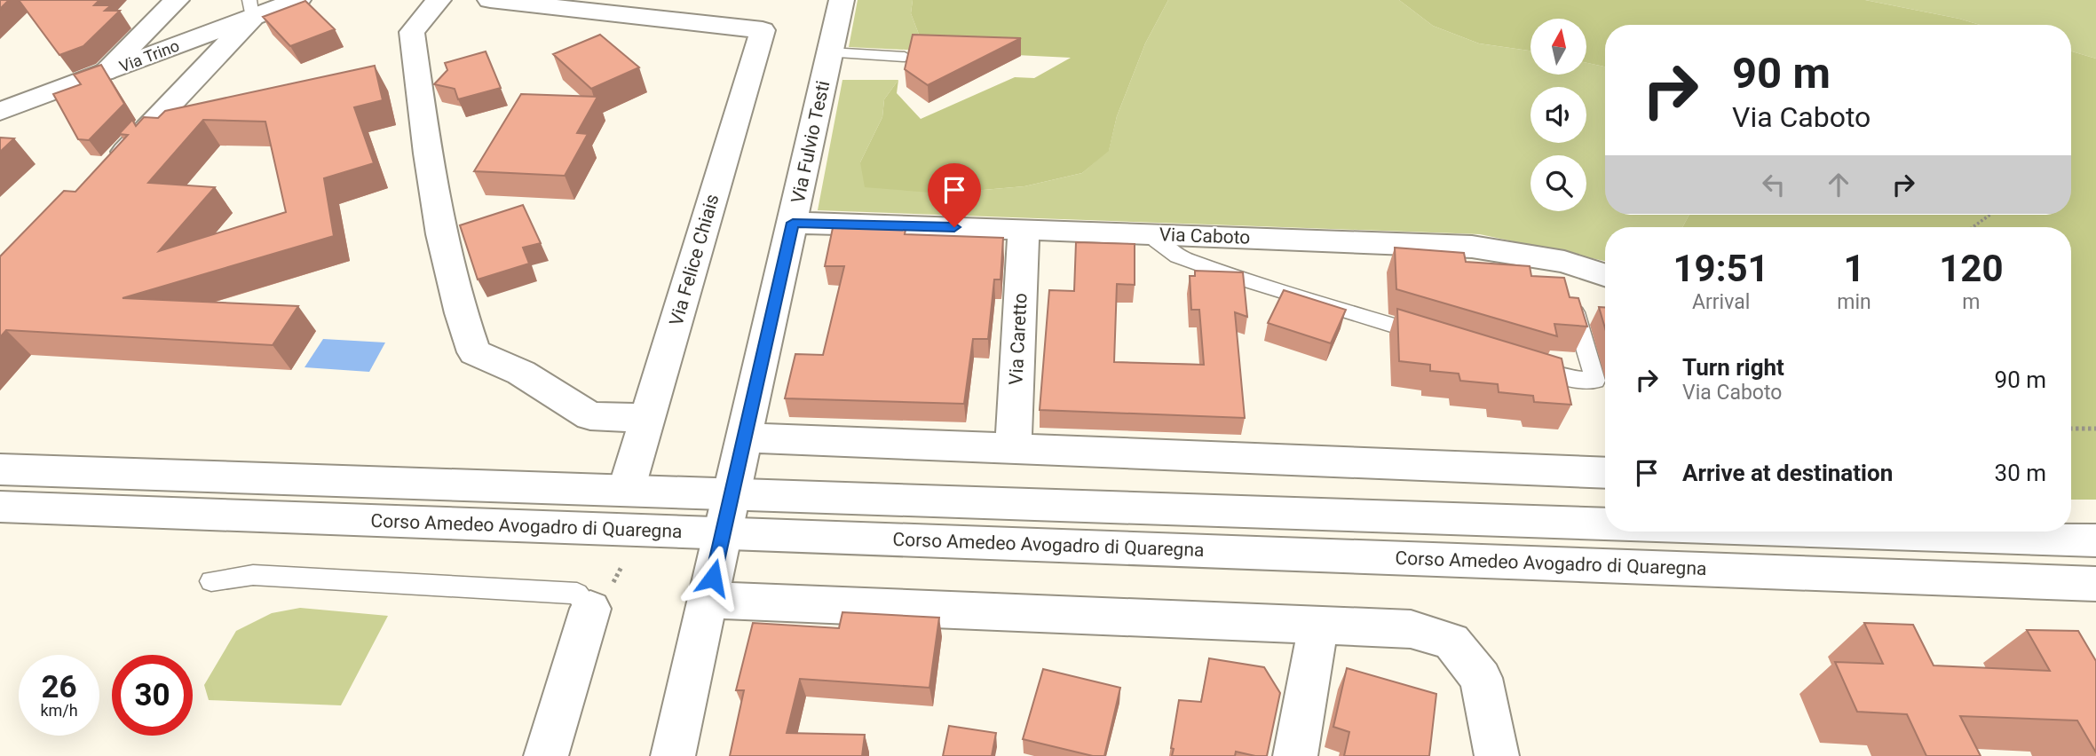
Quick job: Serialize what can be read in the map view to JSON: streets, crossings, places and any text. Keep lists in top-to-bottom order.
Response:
{
  "streets": {
    "street": [
      "Via Trino",
      "Via Fulvio Testi",
      "Via Caboto",
      "Via Felice Chiais",
      "Via Caretto",
      "Corso Amedeo Avogadro di Quaregna"
    ]
  },
  "crossings": [
    ["Via Fulvio Testi", "Via Caboto"],
    ["Via Fulvio Testi", "Corso Amedeo Avogadro di Quaregna"],
    ["Via Caboto", "Via Caretto"],
    ["Via Felice Chiais", "Corso Amedeo Avogadro di Quaregna"]
  ],
  "north": "top",
  "page": {
    "turn": ["90 m", "Via Caboto"],
    "eta": [
      "19:51",
      "Arrival",
      "1",
      "min",
      "120",
      "m"
    ],
    "list": [
      {
        "name": "Turn right",
        "note": "Via Caboto",
        "value": "90 m"
      },
      {
        "name": "Arrive at destination",
        "value": "30 m"
      }
    ],
    "speed": "26 km/h",
    "limit": "30"
  }
}
